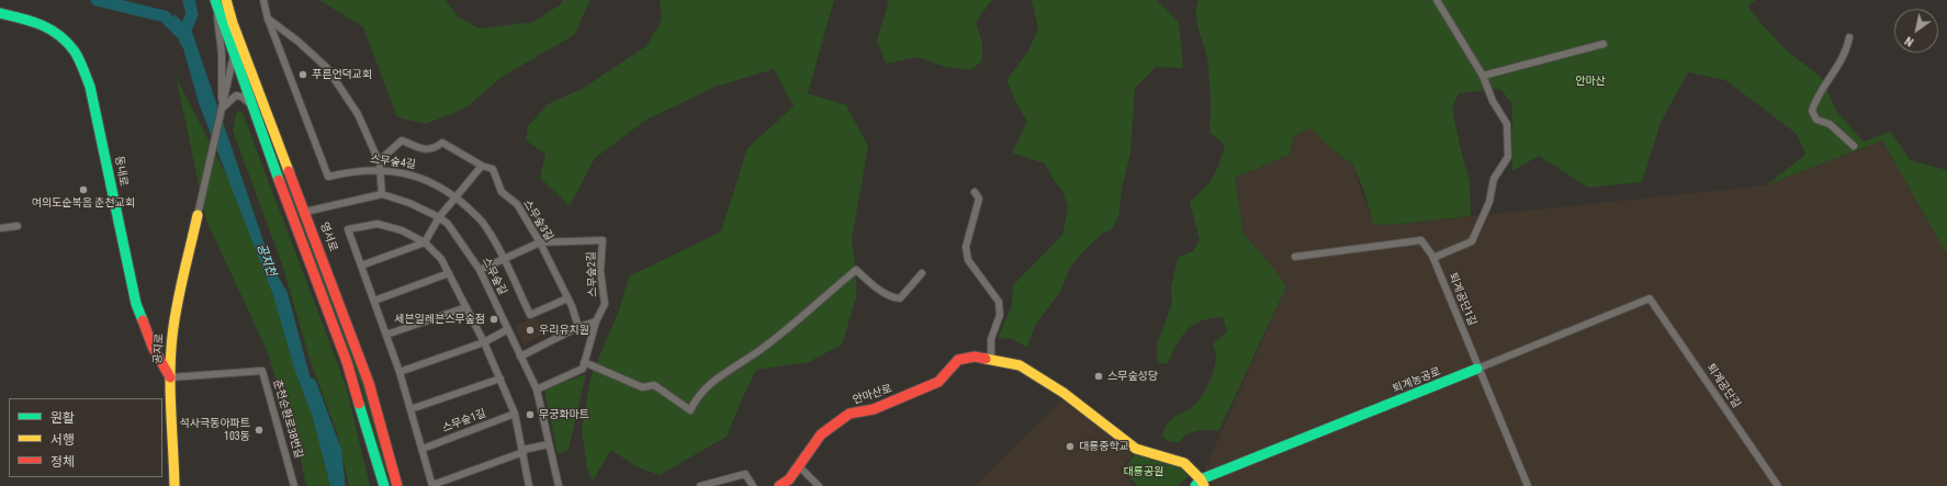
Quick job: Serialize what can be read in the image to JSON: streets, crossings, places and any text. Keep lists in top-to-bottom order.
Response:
{
  "streets": {
    "street": [
      "스무숲4길",
      "동내로",
      "스무숲3길",
      "영서로",
      "스무숲2길",
      "스무숲길",
      "퇴계공단1길",
      "공지로",
      "퇴계농공로",
      "퇴계공단길",
      "안마산로",
      "춘천순환로38번길",
      "스무숲1길"
    ]
  },
  "crossings": [
    ["스무숲4길", "스무숲3길"],
    ["동내로", "공지로"],
    ["동내로", "춘천순환로38번길"],
    ["스무숲3길", "스무숲2길"],
    ["영서로", "스무숲길"],
    ["퇴계공단1길", "퇴계농공로"],
    ["공지로", "춘천순환로38번길"],
    ["퇴계농공로", "퇴계공단길"],
    ["퇴계농공로", "안마산로"]
  ],
  "water": ["공지천"],
  "parks": ["안마산", "대룡공원"],
  "places": [
    "푸른언덕교회",
    "여의도순복음 춘천교회",
    "세븐일레븐스무숲점",
    "우리유치원",
    "스무숲성당",
    "무궁화마트",
    "석사극동아파트 103동",
    "대룡중학교"
  ],
  "legend": ["원활", "서행", "정체"],
  "north": "bottom left"
}
